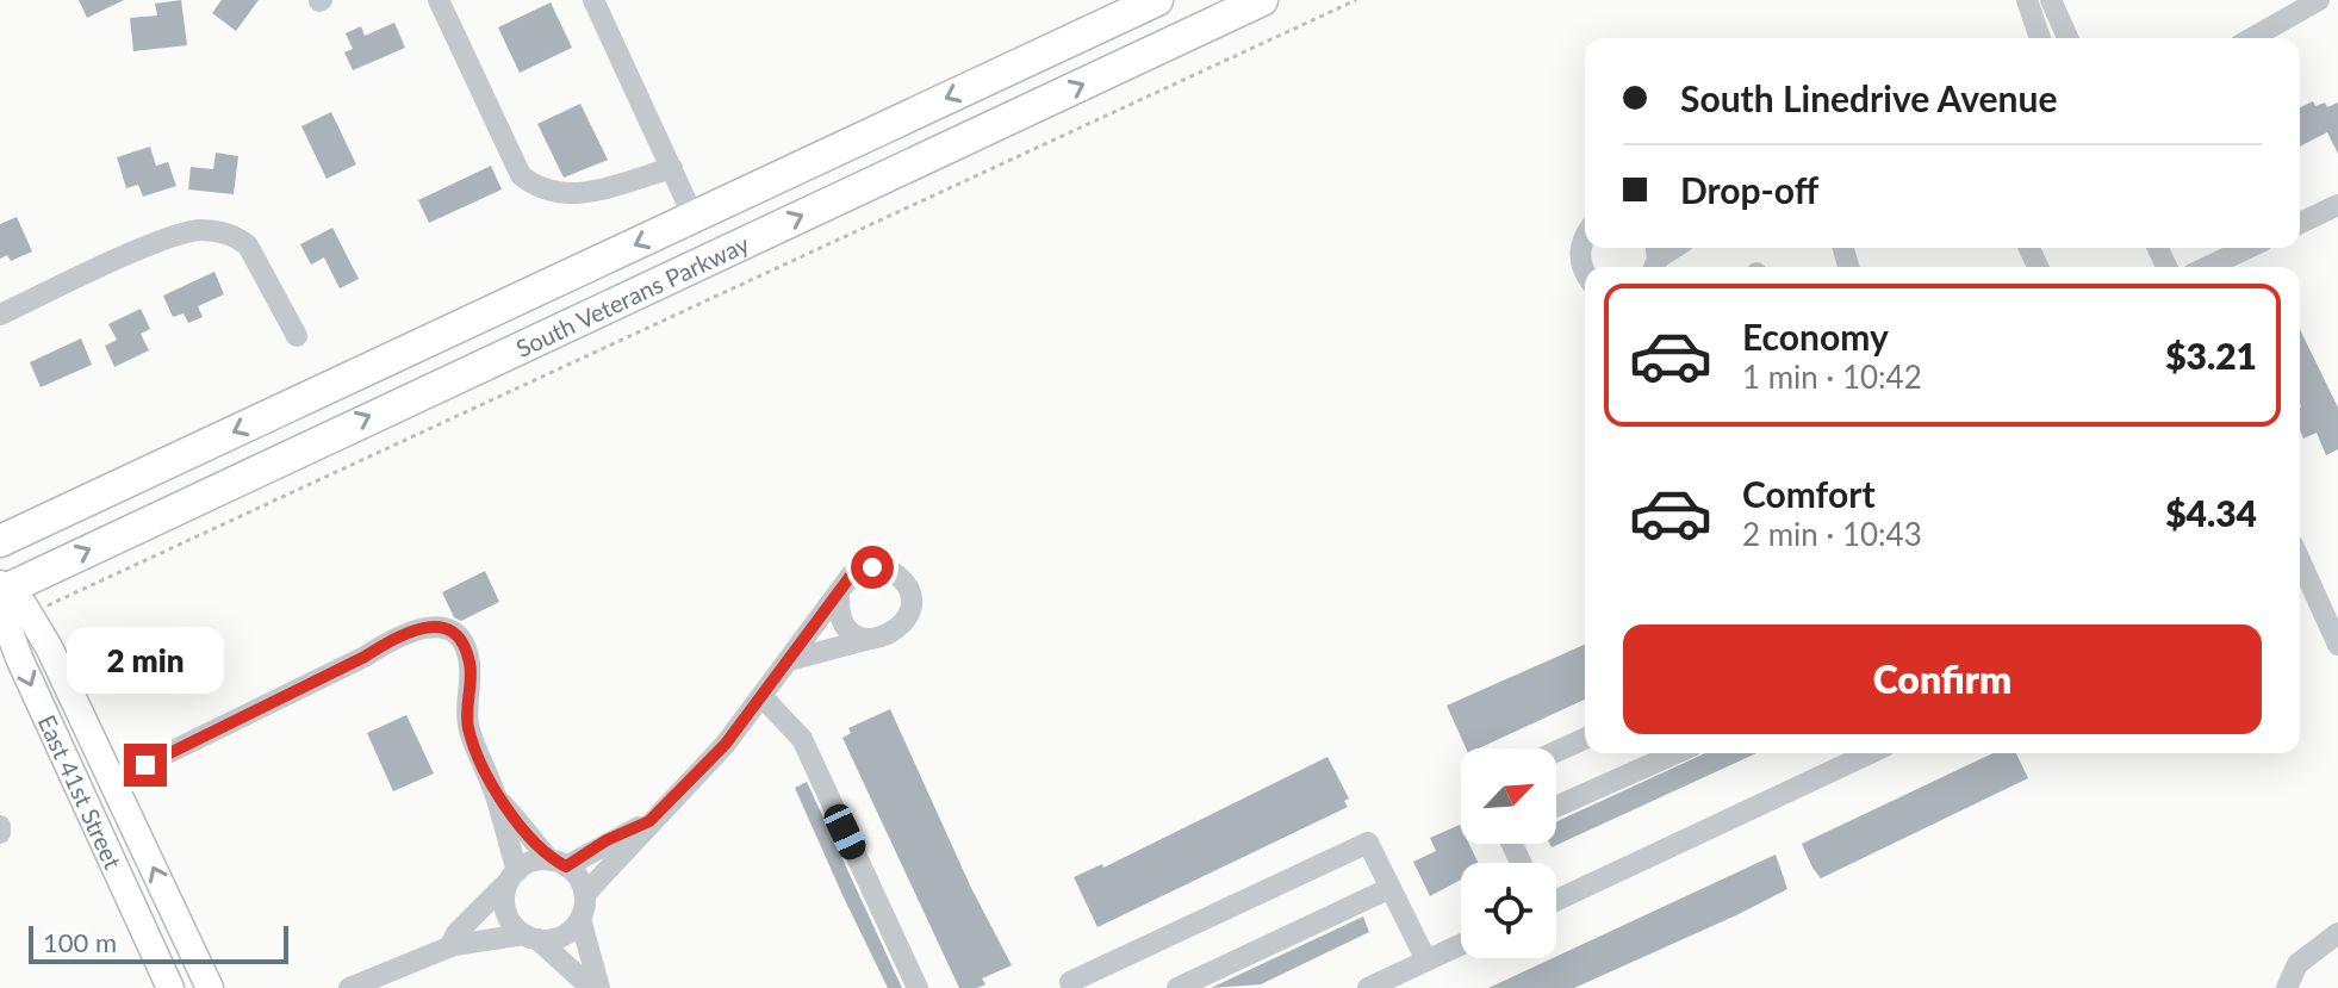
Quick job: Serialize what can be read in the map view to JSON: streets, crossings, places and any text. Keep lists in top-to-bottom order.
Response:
{
  "streets": {
    "highway": ["South Veterans Parkway"],
    "main road": ["East 41st Street"]
  },
  "crossings": [
    ["South Veterans Parkway", "East 41st Street"]
  ],
  "scale_bar": "100 m",
  "north": "top right",
  "page": {
    "banner": ["South Linedrive Avenue", "Drop-off"],
    "list": [
      {
        "name": "Economy",
        "note": "1 min · 10:42",
        "value": "$3.21"
      },
      {
        "name": "Comfort",
        "note": "2 min · 10:43",
        "value": "$4.34"
      }
    ],
    "buttons": "Confirm",
    "bubble": "2 min",
    "scale": "100 m"
  }
}
